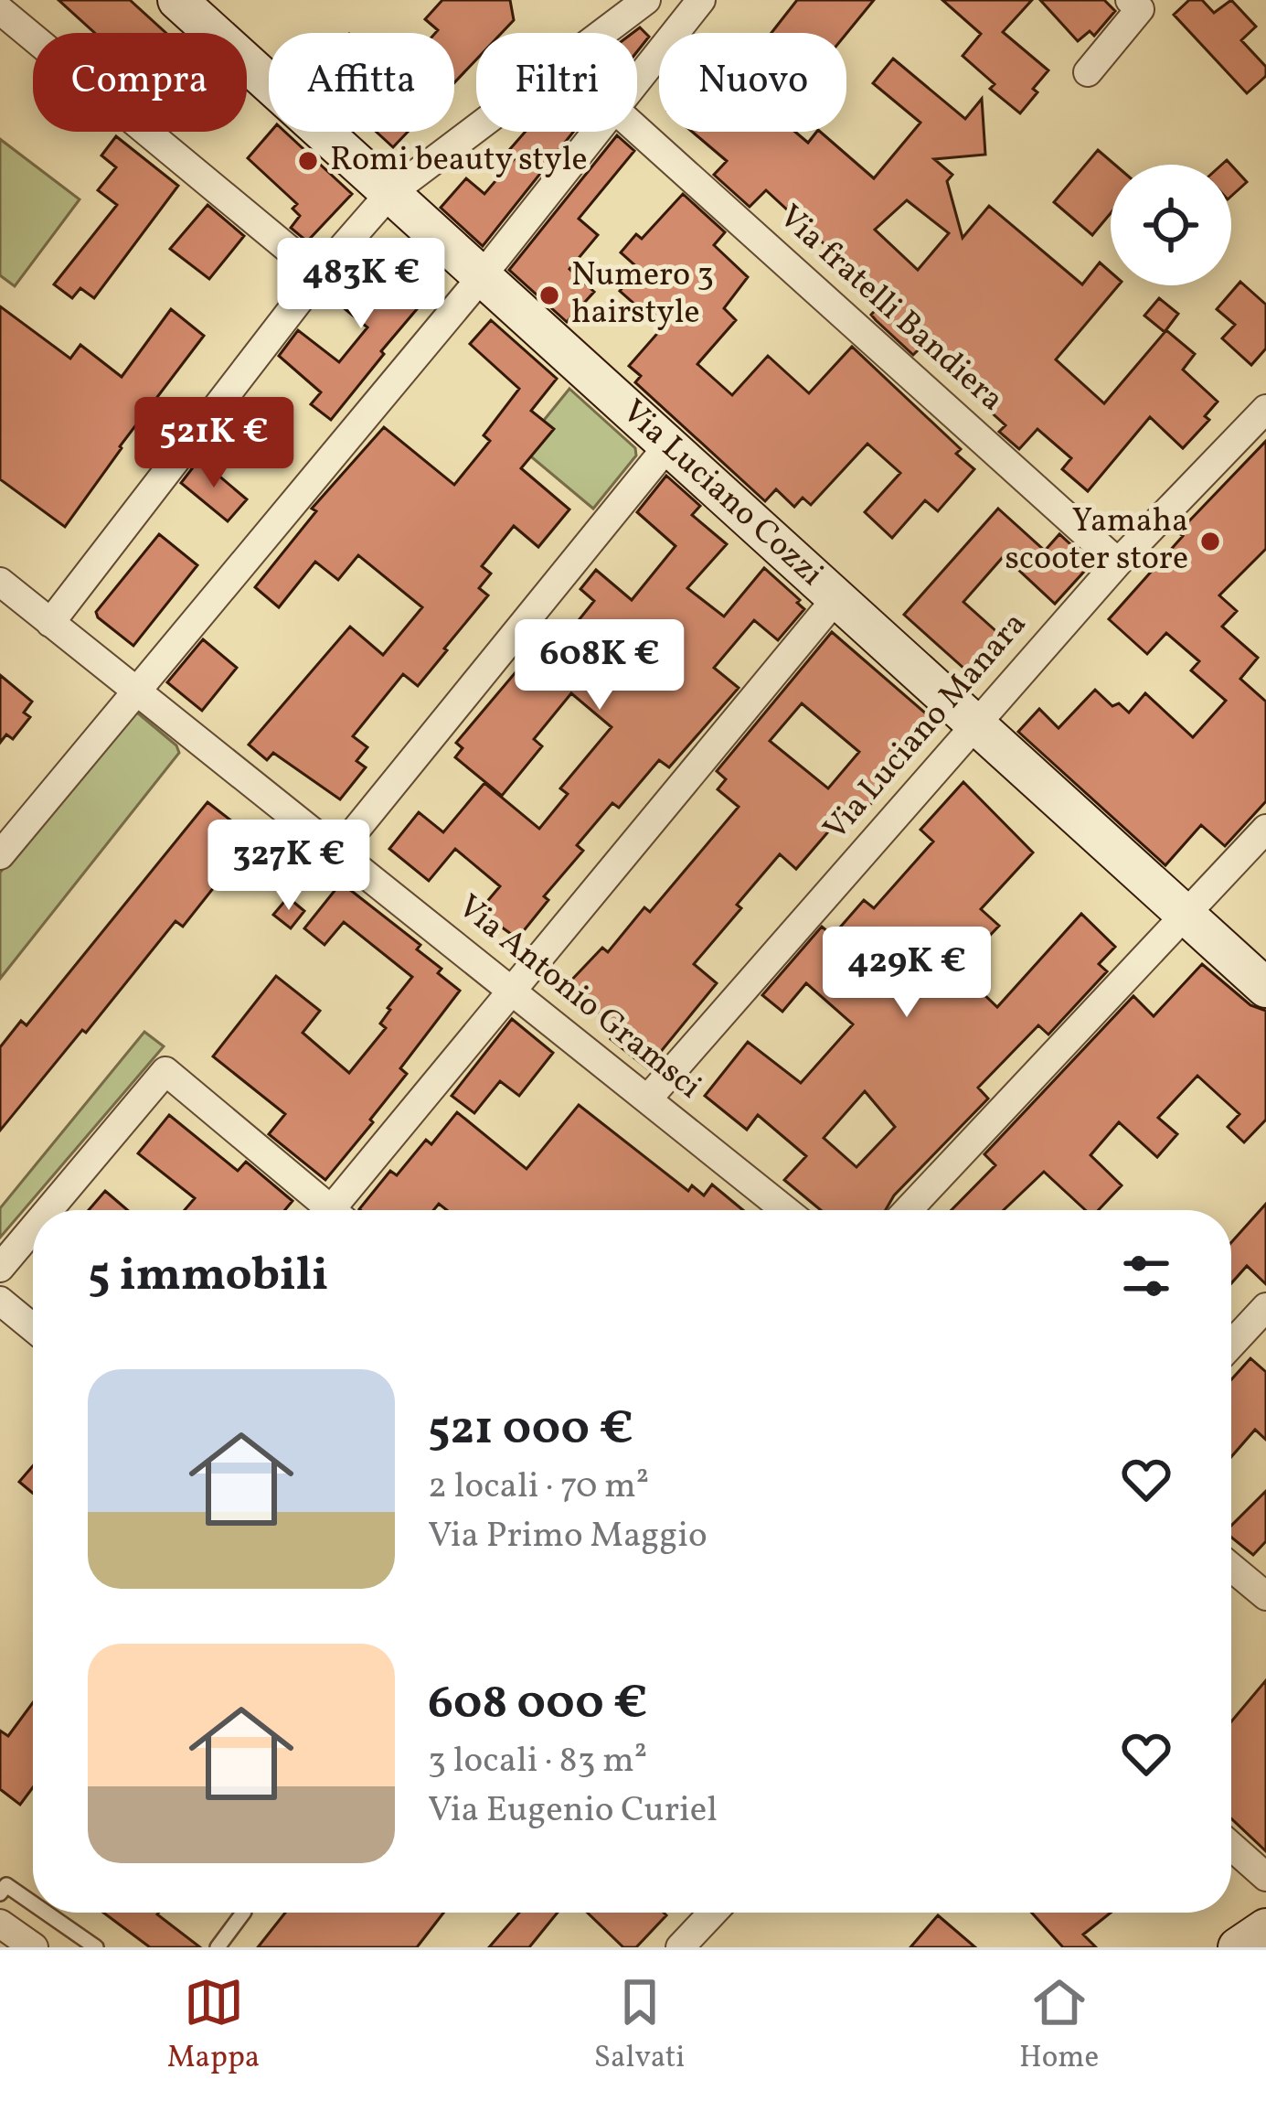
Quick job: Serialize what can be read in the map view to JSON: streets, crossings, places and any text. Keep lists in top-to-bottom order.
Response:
{
  "streets": {
    "street": [
      "Via fratelli Bandiera",
      "Via Luciano Cozzi",
      "Via Luciano Manara",
      "Via Antonio Gramsci"
    ]
  },
  "crossings": [
    ["Via fratelli Bandiera", "Via Luciano Manara"],
    ["Via Luciano Cozzi", "Via Luciano Manara"],
    ["Via Luciano Manara", "Via Antonio Gramsci"]
  ],
  "places": ["Romi beauty style", "Numero 3 hairstyle", "Yamaha scooter store"],
  "page": {
    "chip": [
      "Compra",
      "Affitta",
      "Filtri",
      "Nuovo"
    ],
    "price": [
      "483K €",
      "521K €",
      "608K €",
      "327K €",
      "429K €"
    ],
    "heading": "5 immobili",
    "list": [
      {
        "name": "521 000 €",
        "note": "2 locali · 70 m² · Via Primo Maggio"
      },
      {
        "name": "608 000 €",
        "note": "3 locali · 83 m² · Via Eugenio Curiel"
      }
    ],
    "tabs": ["Mappa", "Salvati", "Home"]
  }
}
